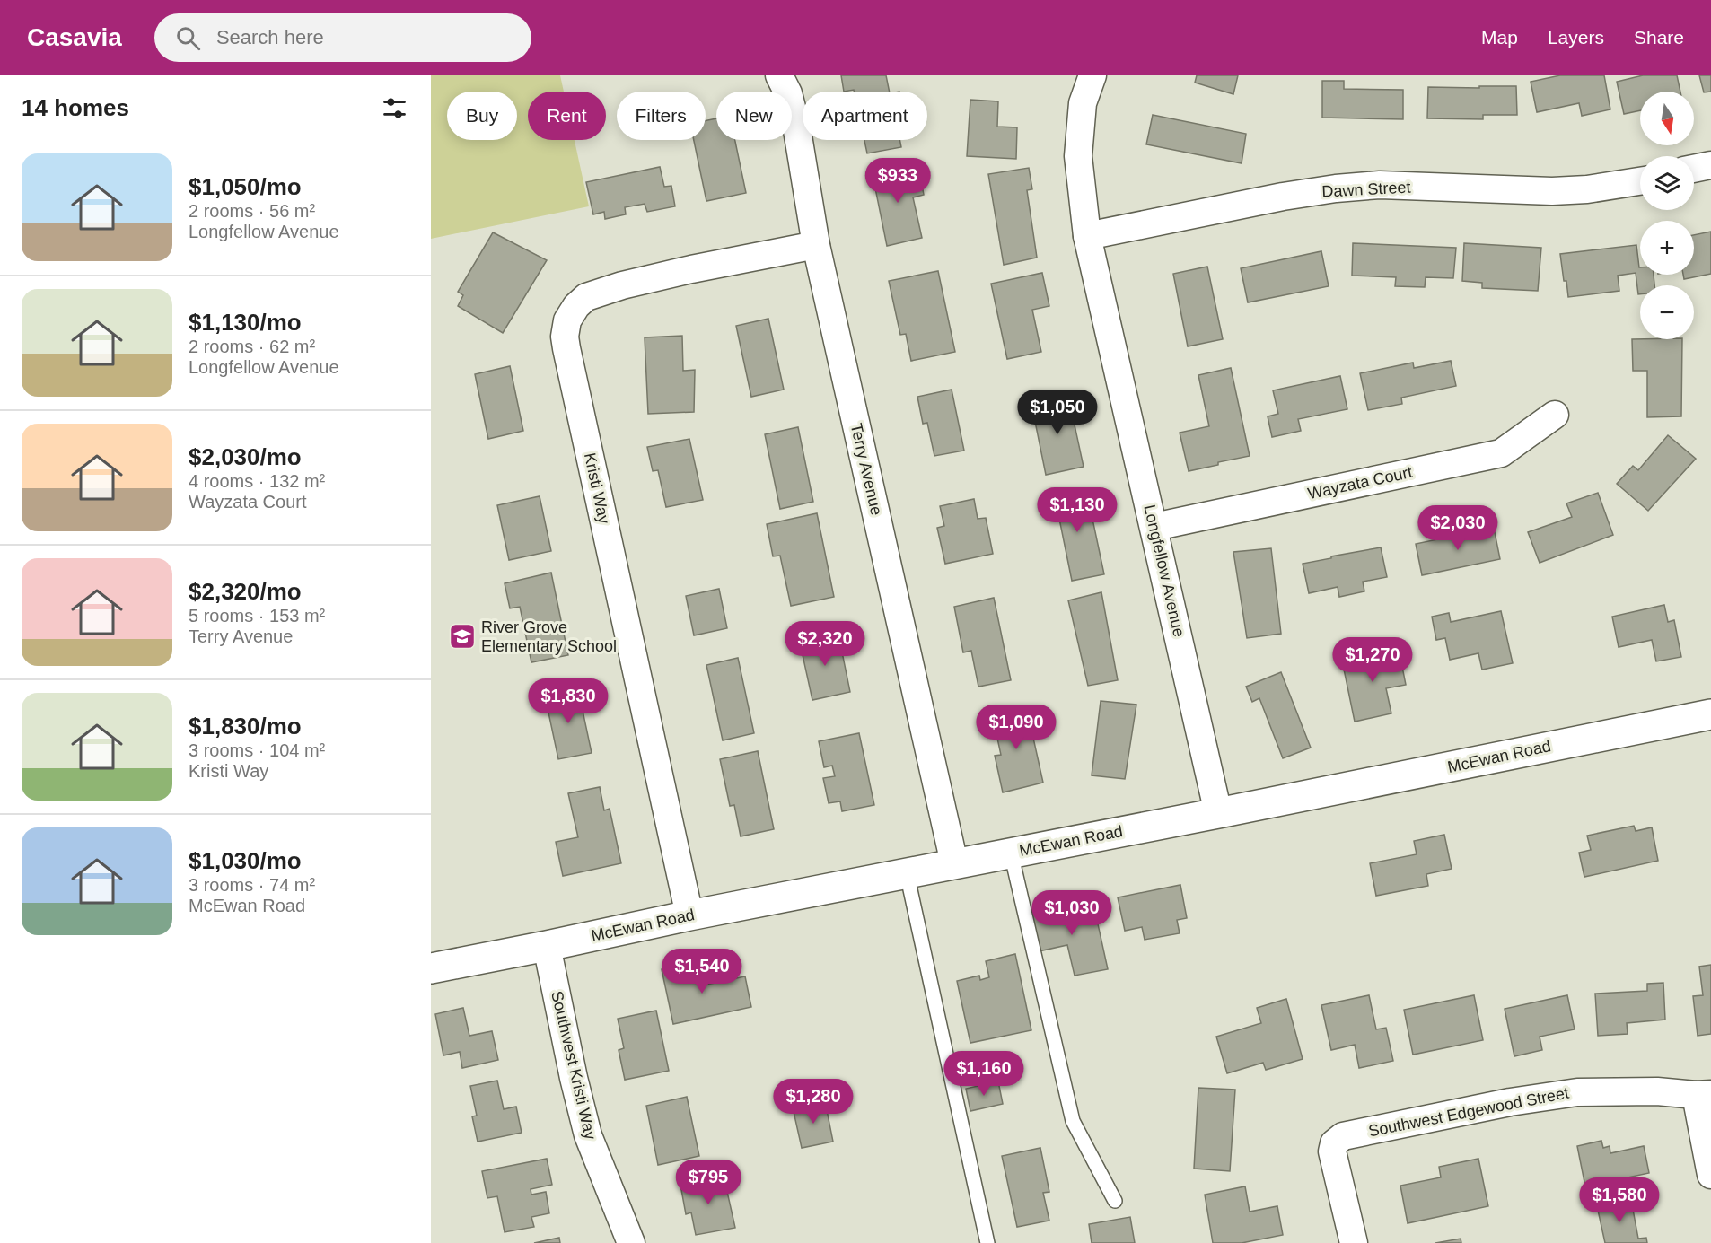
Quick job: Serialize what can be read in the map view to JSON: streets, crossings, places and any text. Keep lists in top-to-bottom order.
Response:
{
  "streets": {
    "street": [
      "Dawn Street",
      "Terry Avenue",
      "Wayzata Court",
      "Kristi Way",
      "Longfellow Avenue",
      "McEwan Road",
      "Southwest Kristi Way",
      "Southwest Edgewood Street"
    ]
  },
  "crossings": [
    ["Dawn Street", "Longfellow Avenue"],
    ["Terry Avenue", "Kristi Way"],
    ["Terry Avenue", "McEwan Road"],
    ["Wayzata Court", "Longfellow Avenue"],
    ["Kristi Way", "McEwan Road"],
    ["Longfellow Avenue", "McEwan Road"],
    ["McEwan Road", "Southwest Kristi Way"]
  ],
  "places": {
    "school or university": ["River Grove Elementary School"]
  },
  "north": "bottom",
  "page": {
    "header": "Casavia",
    "search": "Search here",
    "nav": ["Map", "Layers", "Share"],
    "heading": "14 homes",
    "map_buttons": ["+", "−"],
    "chip": [
      "Buy",
      "Rent",
      "Filters",
      "New",
      "Apartment"
    ],
    "list": [
      {
        "name": "$1,050/mo",
        "note": "2 rooms · 56 m² · Longfellow Avenue"
      },
      {
        "name": "$1,130/mo",
        "note": "2 rooms · 62 m² · Longfellow Avenue"
      },
      {
        "name": "$2,030/mo",
        "note": "4 rooms · 132 m² · Wayzata Court"
      },
      {
        "name": "$2,320/mo",
        "note": "5 rooms · 153 m² · Terry Avenue"
      },
      {
        "name": "$1,830/mo",
        "note": "3 rooms · 104 m² · Kristi Way"
      },
      {
        "name": "$1,030/mo",
        "note": "3 rooms · 74 m² · McEwan Road"
      }
    ],
    "price": [
      "$933",
      "$1,050",
      "$1,130",
      "$2,030",
      "$2,320",
      "$1,270",
      "$1,830",
      "$1,090",
      "$1,030",
      "$1,540",
      "$1,160",
      "$1,280",
      "$795",
      "$1,580"
    ]
  }
}
